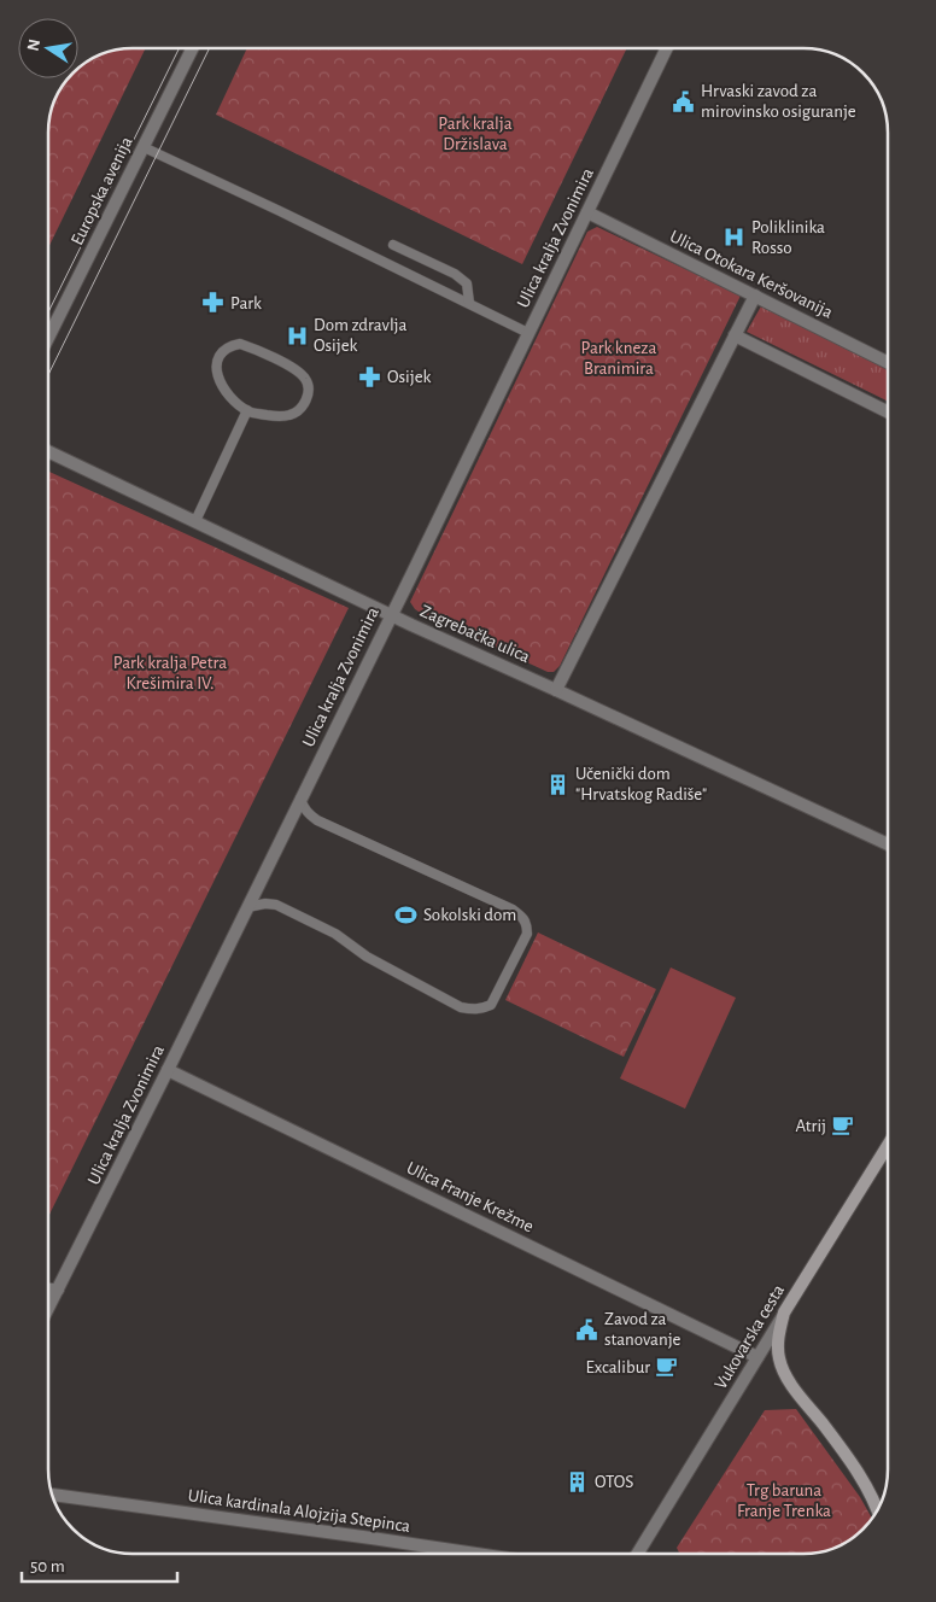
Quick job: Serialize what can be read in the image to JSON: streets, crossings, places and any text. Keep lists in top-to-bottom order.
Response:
{
  "streets": {
    "main road": ["Vukovarska cesta"],
    "street": [
      "Europska avenija",
      "Ulica kralja Zvonimira",
      "Ulica Otokara Keršovanija",
      "Zagrebačka ulica",
      "Ulica Franje Krežme",
      "Ulica kardinala Alojzija Stepinca"
    ]
  },
  "crossings": [
    ["Ulica kralja Zvonimira", "Ulica Otokara Keršovanija"],
    ["Ulica kralja Zvonimira", "Zagrebačka ulica"],
    ["Ulica kralja Zvonimira", "Ulica Franje Krežme"],
    ["Ulica Franje Krežme", "Vukovarska cesta"]
  ],
  "parks": [
    "Park kralja Držislava",
    "Park kneza Branimira",
    "Park kralja Petra Krešimira IV.",
    "Trg baruna Franje Trenka"
  ],
  "places": {
    "public building": ["Hrvaski zavod za mirovinsko osiguranje", "Zavod za stanovanje"],
    "hospital": ["Poliklinika Rosso", "Dom zdravlja Osijek"],
    "pharmacy": ["Park", "Osijek"],
    "building": ["Učenički dom \"Hrvatskog Radiše\"", "OTOS"],
    "sports": ["Sokolski dom"],
    "cafe": ["Atrij", "Excalibur"]
  },
  "scale_bar": "50 m",
  "north": "left"
}
